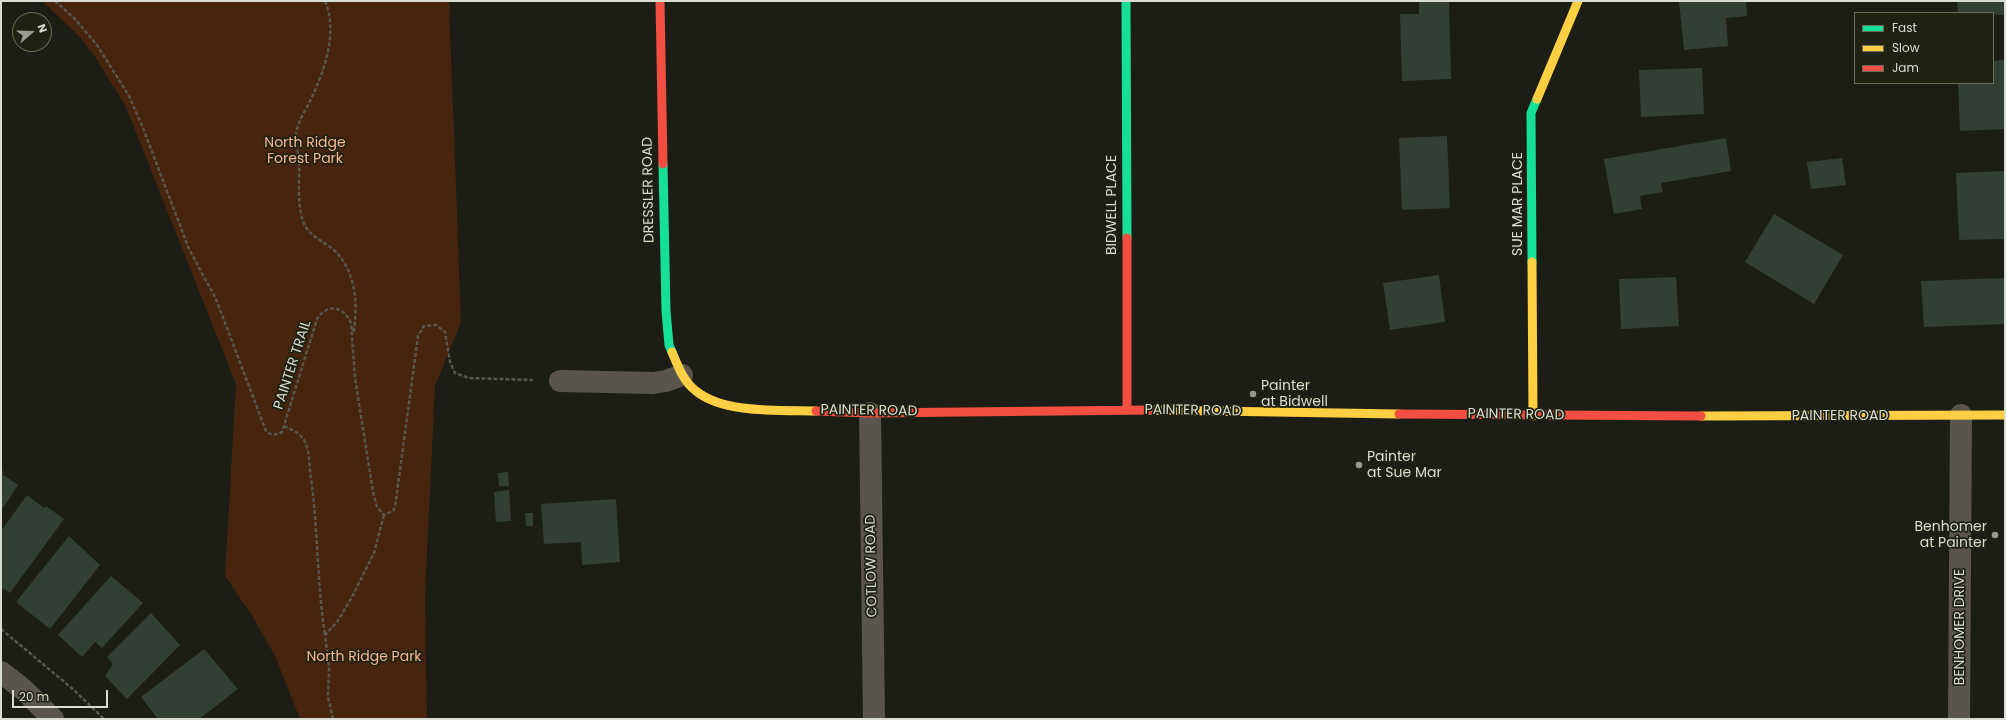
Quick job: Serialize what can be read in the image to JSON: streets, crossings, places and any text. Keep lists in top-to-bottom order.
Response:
{
  "streets": {
    "street": [
      "DRESSLER ROAD",
      "SUE MAR PLACE",
      "BIDWELL PLACE",
      "PAINTER ROAD",
      "COTLOW ROAD",
      "BENHOMER DRIVE"
    ],
    "path": ["PAINTER TRAIL"]
  },
  "crossings": [
    ["DRESSLER ROAD", "PAINTER ROAD"],
    ["SUE MAR PLACE", "PAINTER ROAD"],
    ["BIDWELL PLACE", "PAINTER ROAD"],
    ["PAINTER ROAD", "COTLOW ROAD"],
    ["PAINTER ROAD", "BENHOMER DRIVE"]
  ],
  "parks": ["North Ridge Forest Park", "North Ridge Park"],
  "places": ["Painter at Bidwell", "Painter at Sue Mar", "Benhomer at Painter"],
  "legend": ["Fast", "Slow", "Jam"],
  "scale_bar": "20 m",
  "north": "right"
}
